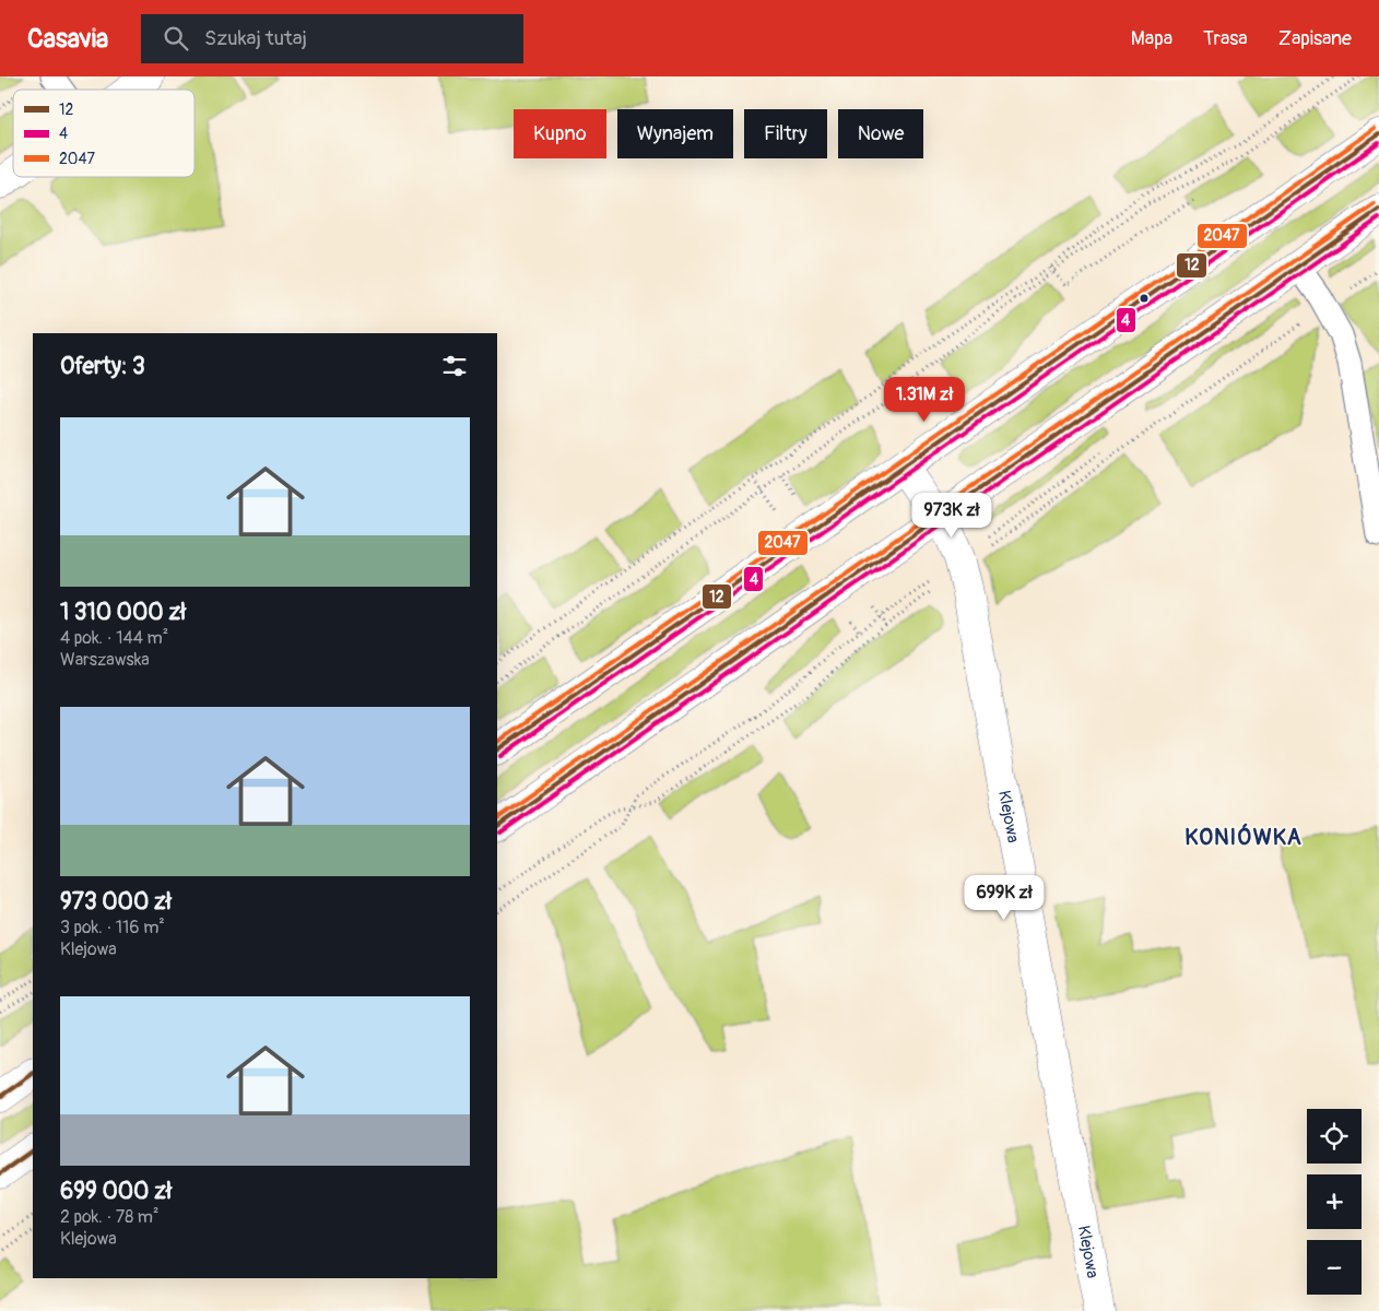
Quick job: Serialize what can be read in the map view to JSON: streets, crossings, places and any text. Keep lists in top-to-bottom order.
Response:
{
  "streets": {
    "main road": ["Klejowa"]
  },
  "districts": ["KONIÓWKA"],
  "lines": ["transit line 2047", "transit line 12", "transit line 4"],
  "legend": ["12", "4", "2047"],
  "page": {
    "header": "Casavia",
    "search": "Szukaj tutaj",
    "nav": ["Mapa", "Trasa", "Zapisane"],
    "chip": [
      "Kupno",
      "Wynajem",
      "Filtry",
      "Nowe"
    ],
    "heading": "Oferty: 3",
    "price": ["1.31M zł", "973K zł", "699K zł"],
    "list": [
      {
        "name": "1 310 000 zł",
        "note": "4 pok. · 144 m² · Warszawska"
      },
      {
        "name": "973 000 zł",
        "note": "3 pok. · 116 m² · Klejowa"
      },
      {
        "name": "699 000 zł",
        "note": "2 pok. · 78 m² · Klejowa"
      }
    ],
    "map_buttons": ["+", "−"]
  }
}
